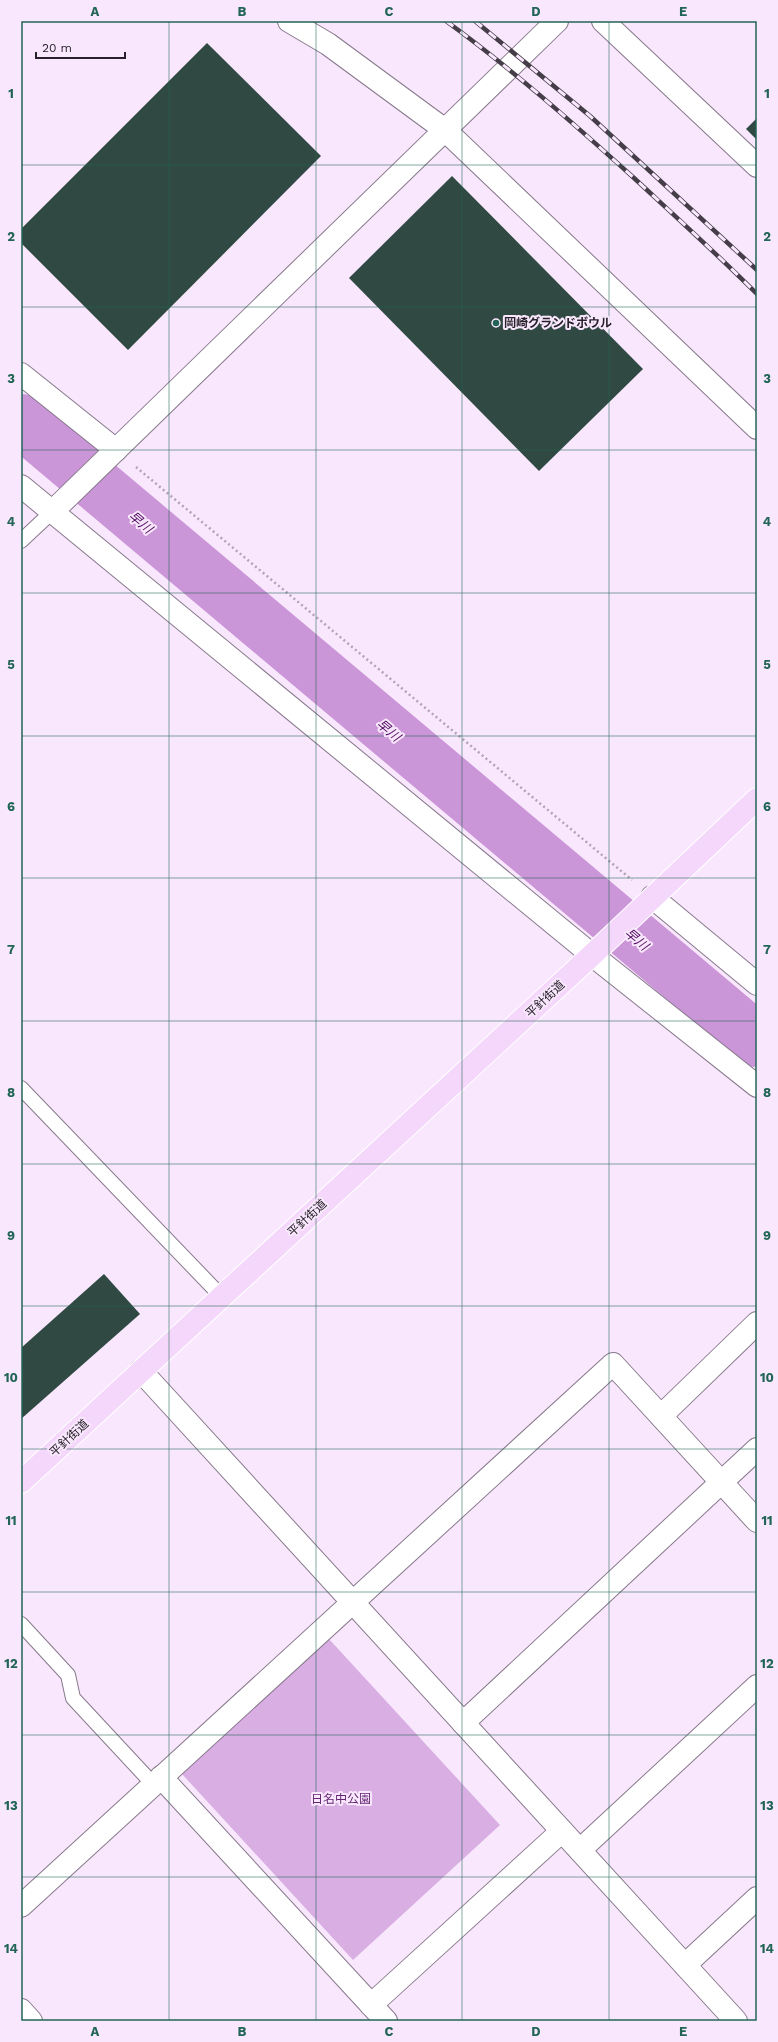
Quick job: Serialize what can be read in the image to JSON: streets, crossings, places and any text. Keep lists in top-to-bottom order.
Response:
{
  "streets": {
    "main road": ["平針街道"]
  },
  "water": ["早川"],
  "parks": ["日名中公園"],
  "places": ["岡崎グランドボウル"],
  "scale_bar": "20 m",
  "grid": {
    "columns": [
      "A",
      "B",
      "C",
      "D",
      "E"
    ],
    "rows": [
      "1",
      "2",
      "3",
      "4",
      "5",
      "6",
      "7",
      "8",
      "9",
      "10",
      "11",
      "12",
      "13",
      "14"
    ]
  }
}
